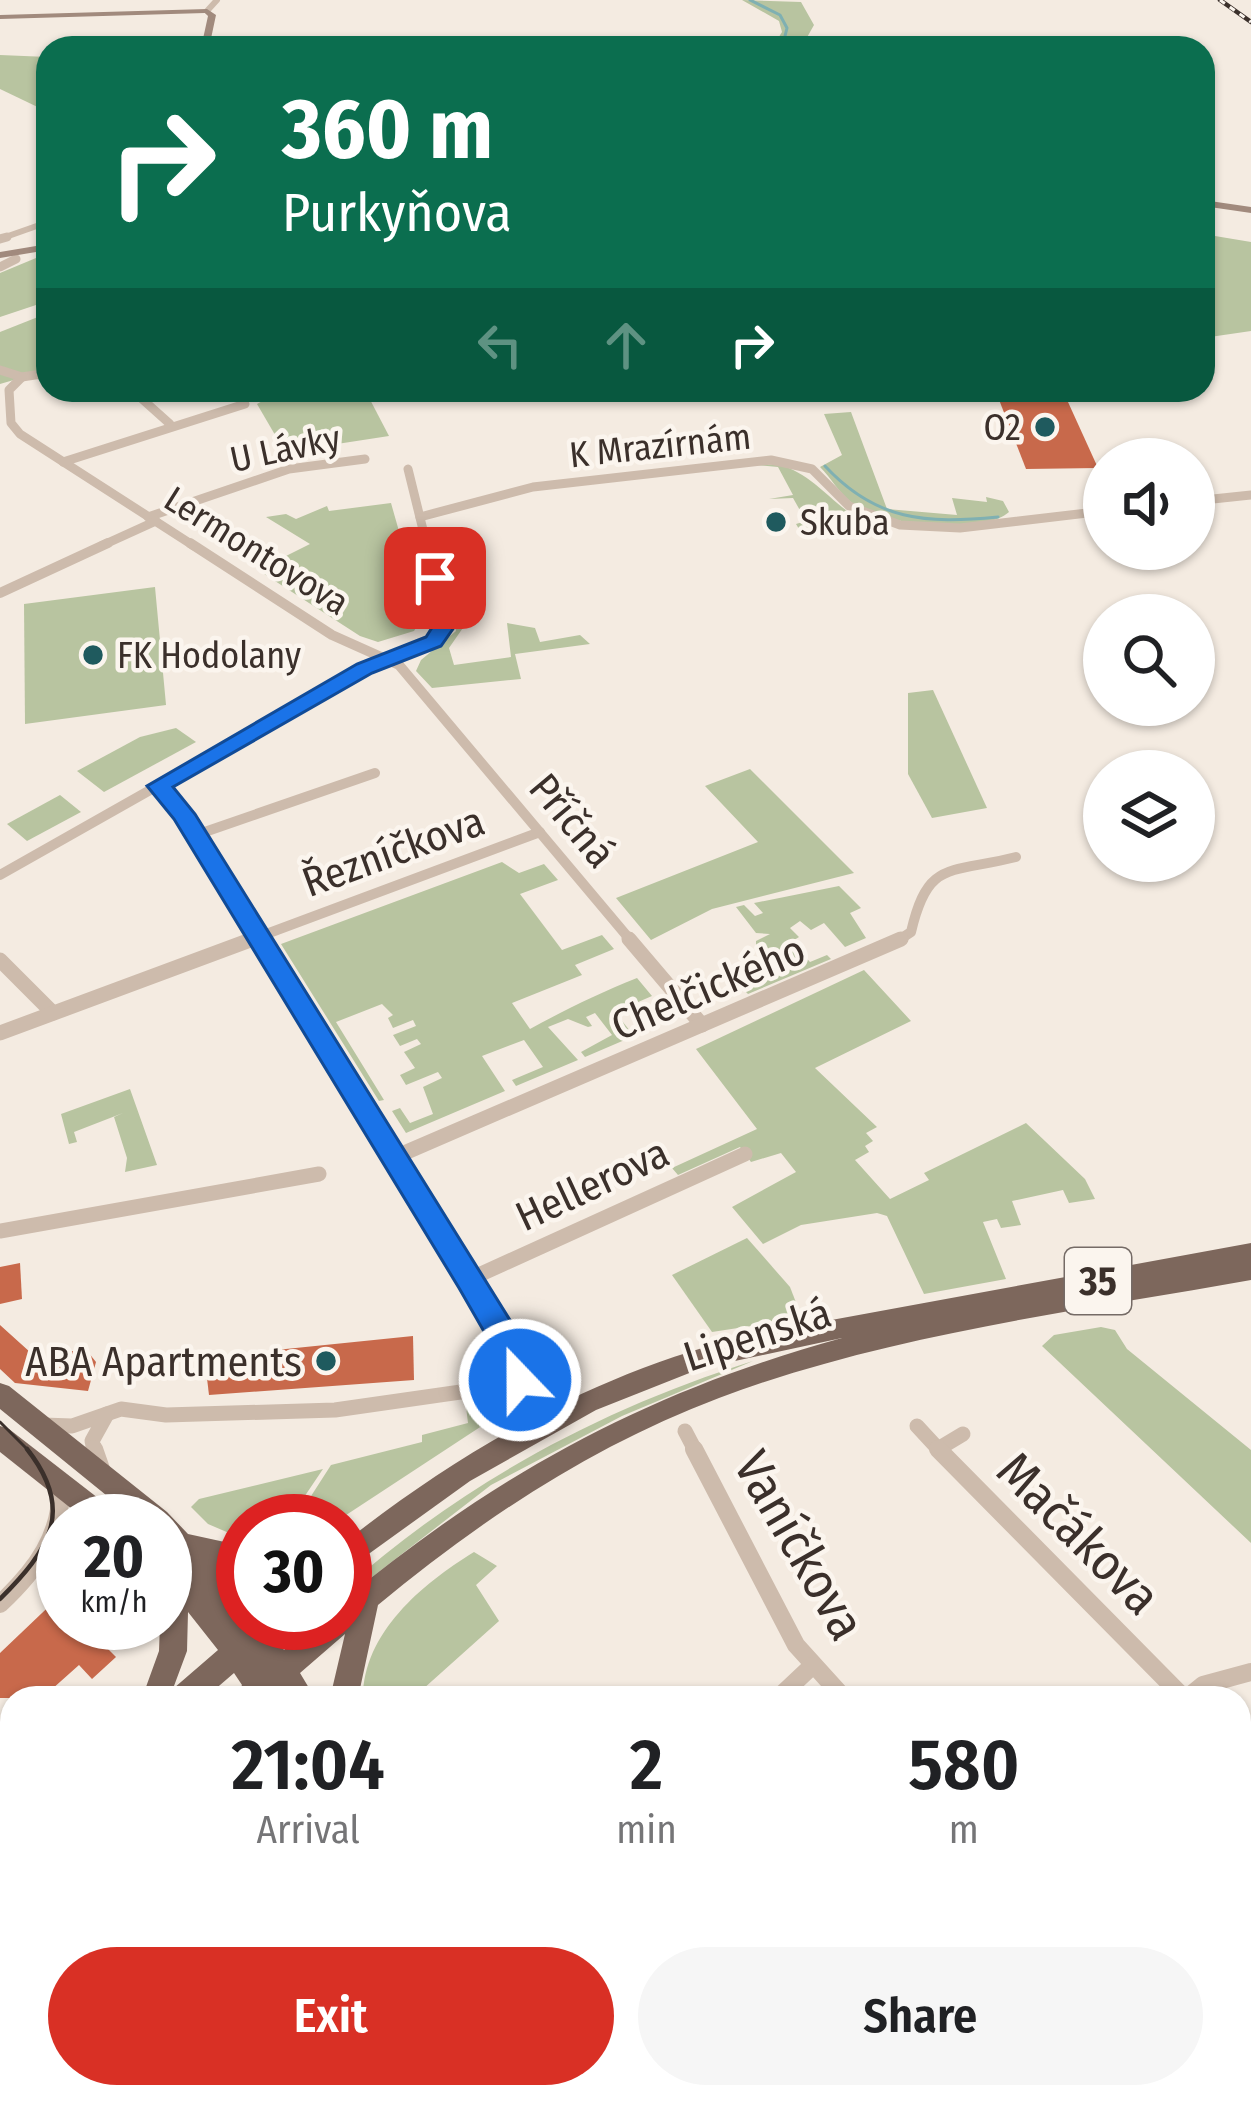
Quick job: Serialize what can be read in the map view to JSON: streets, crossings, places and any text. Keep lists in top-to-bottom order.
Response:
{
  "streets": {
    "main road": ["35", "Lipenská"],
    "street": [
      "K Mrazírnám",
      "U Lávky",
      "Lermontovova",
      "Příčná",
      "Řezníčkova",
      "Chelčického",
      "Hellerova",
      "Mačákova",
      "Vaníčkova"
    ]
  },
  "crossings": [
    ["U Lávky", "Lermontovova"],
    ["Lermontovova", "Příčná"],
    ["Příčná", "Řezníčkova"],
    ["Příčná", "Chelčického"]
  ],
  "places": [
    "O2",
    "Skuba",
    "FK Hodolany",
    "ABA Apartments"
  ],
  "page": {
    "turn": ["360 m", "Purkyňova"],
    "speed": "20 km/h",
    "limit": "30",
    "eta": [
      "21:04",
      "Arrival",
      "2",
      "min",
      "580",
      "m"
    ],
    "buttons": ["Exit", "Share"]
  }
}
